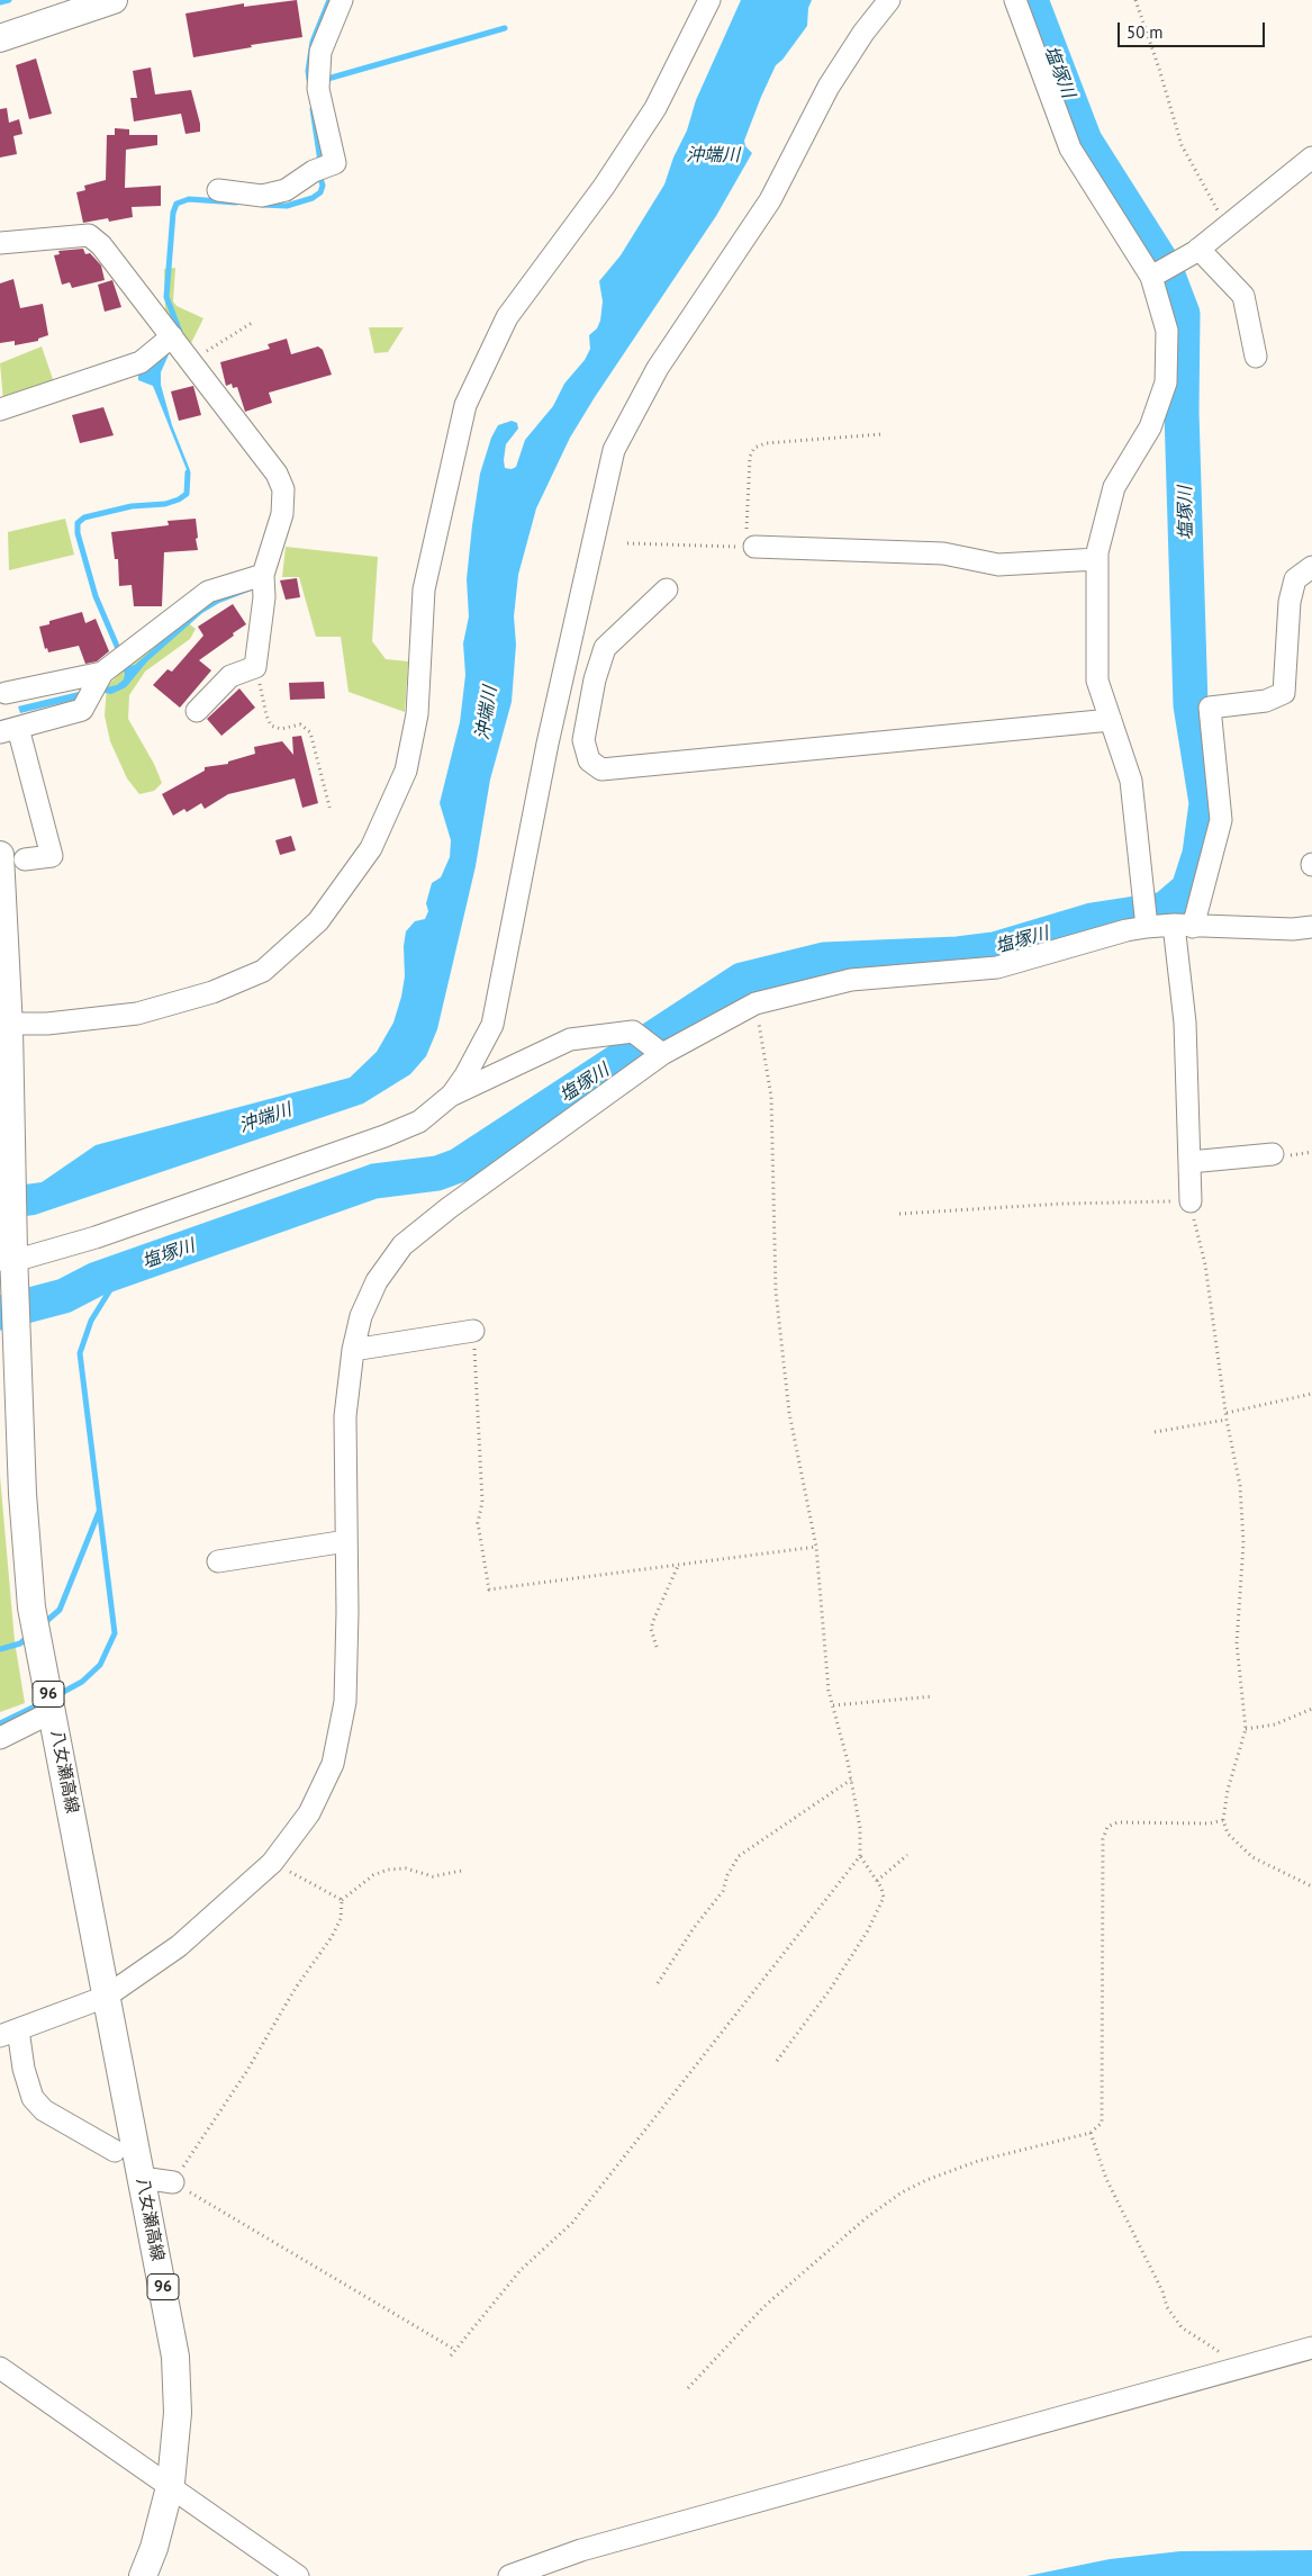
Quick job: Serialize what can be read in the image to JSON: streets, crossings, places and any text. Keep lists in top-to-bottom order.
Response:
{
  "streets": {
    "main road": ["96", "八女瀬高線"]
  },
  "water": ["塩塚川", "沖端川"],
  "scale_bar": "50 m"
}
